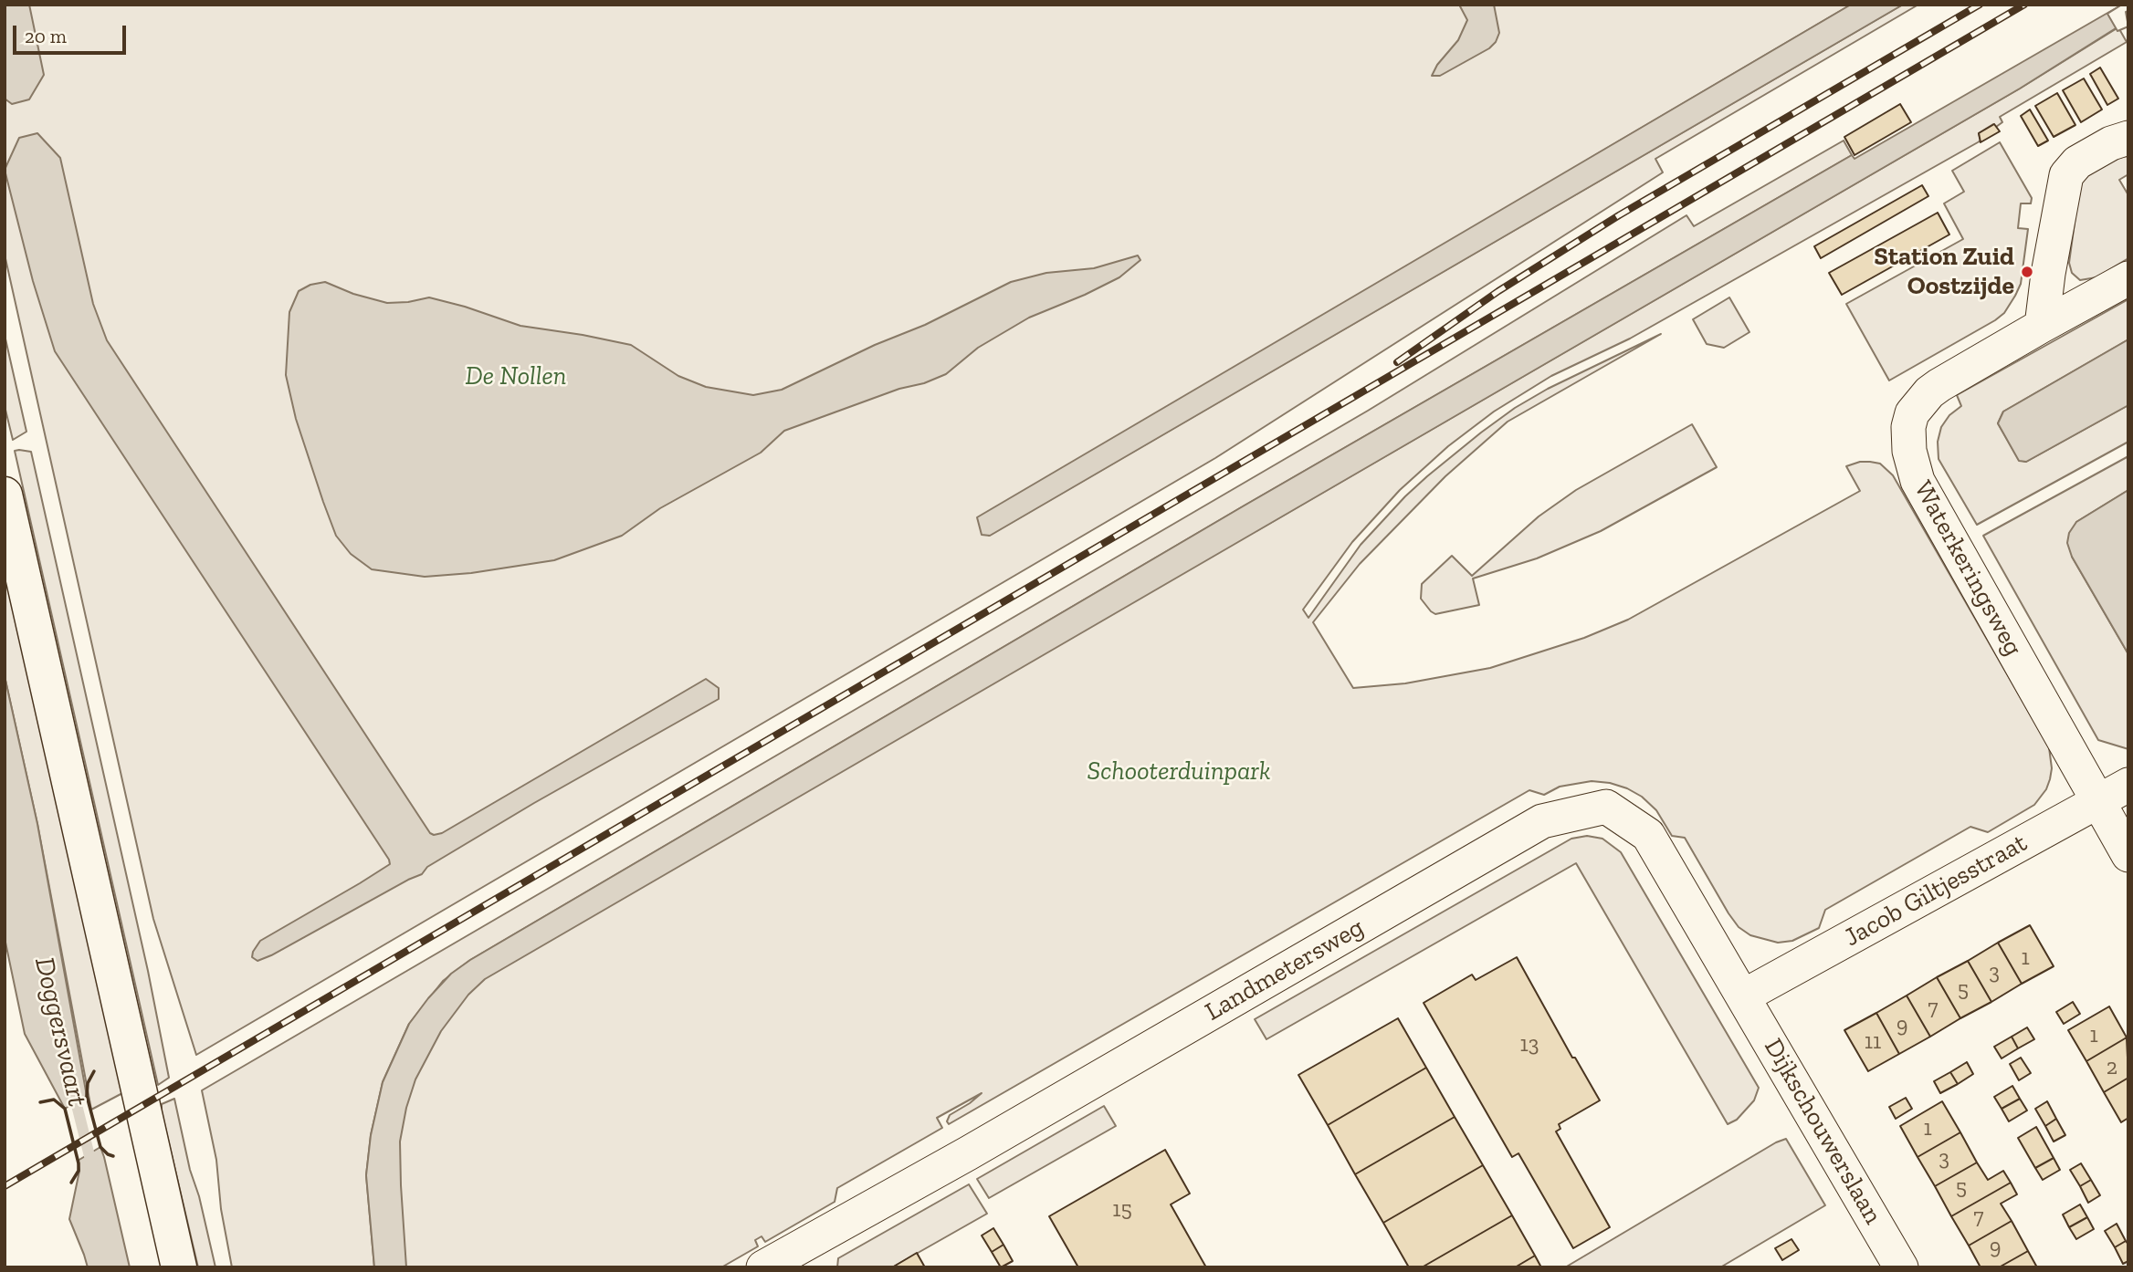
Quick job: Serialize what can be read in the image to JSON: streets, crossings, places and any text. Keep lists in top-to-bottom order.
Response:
{
  "streets": {
    "street": [
      "Waterkeringsweg",
      "Jacob Giltjesstraat",
      "Landmetersweg",
      "Dijkschouwerslaan"
    ]
  },
  "crossings": [
    ["Waterkeringsweg", "Jacob Giltjesstraat"],
    ["Jacob Giltjesstraat", "Landmetersweg"],
    ["Jacob Giltjesstraat", "Dijkschouwerslaan"],
    ["Landmetersweg", "Dijkschouwerslaan"]
  ],
  "water": ["Doggersvaart"],
  "parks": ["De Nollen", "Schooterduinpark"],
  "places": ["Station Zuid Oostzijde"],
  "house_numbers": [
    "1",
    "3",
    "5",
    "7",
    "9",
    "1",
    "11",
    "13",
    "2",
    "1",
    "3",
    "5",
    "15",
    "7",
    "9"
  ],
  "scale_bar": "20 m"
}
